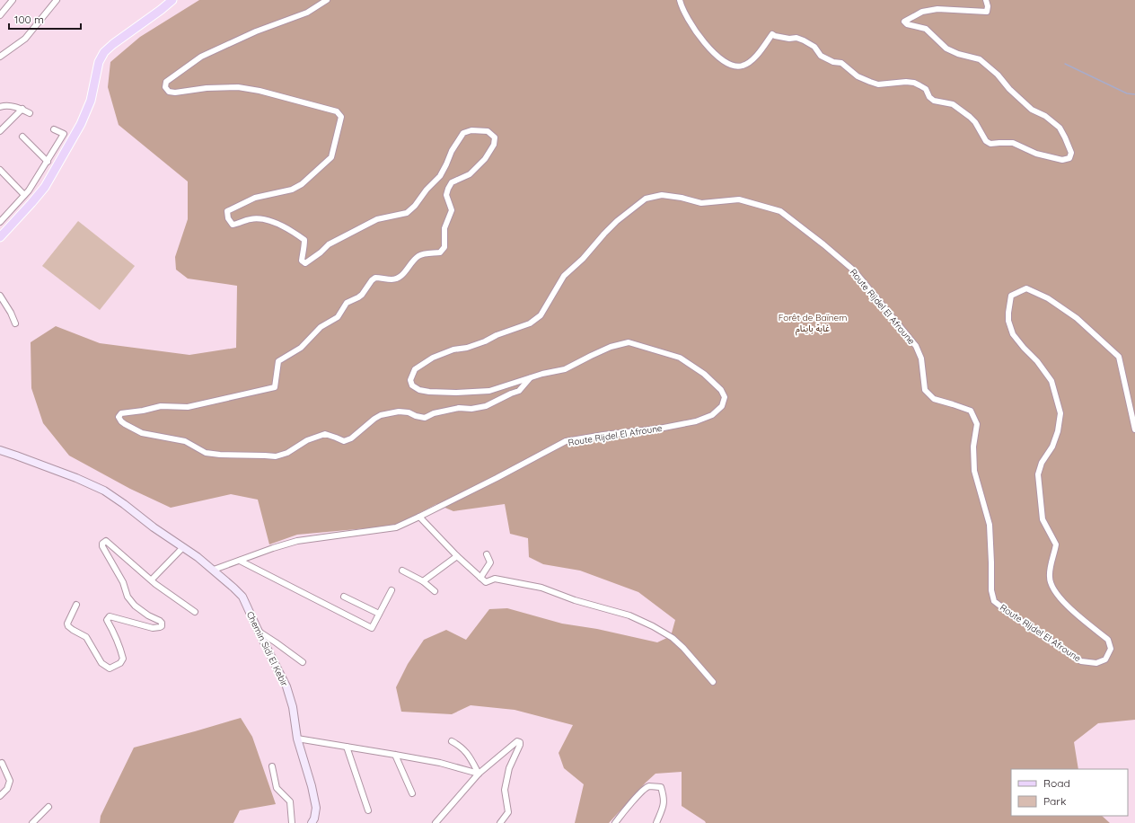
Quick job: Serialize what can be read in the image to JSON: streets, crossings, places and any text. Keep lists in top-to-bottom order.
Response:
{
  "streets": {
    "street": ["Route Rijdel El Afroune", "Chemin Sidi El Kebir"]
  },
  "parks": ["Forêt de Baïnem غابة باينام"],
  "legend": ["Road", "Park"],
  "scale_bar": "100 m"
}
